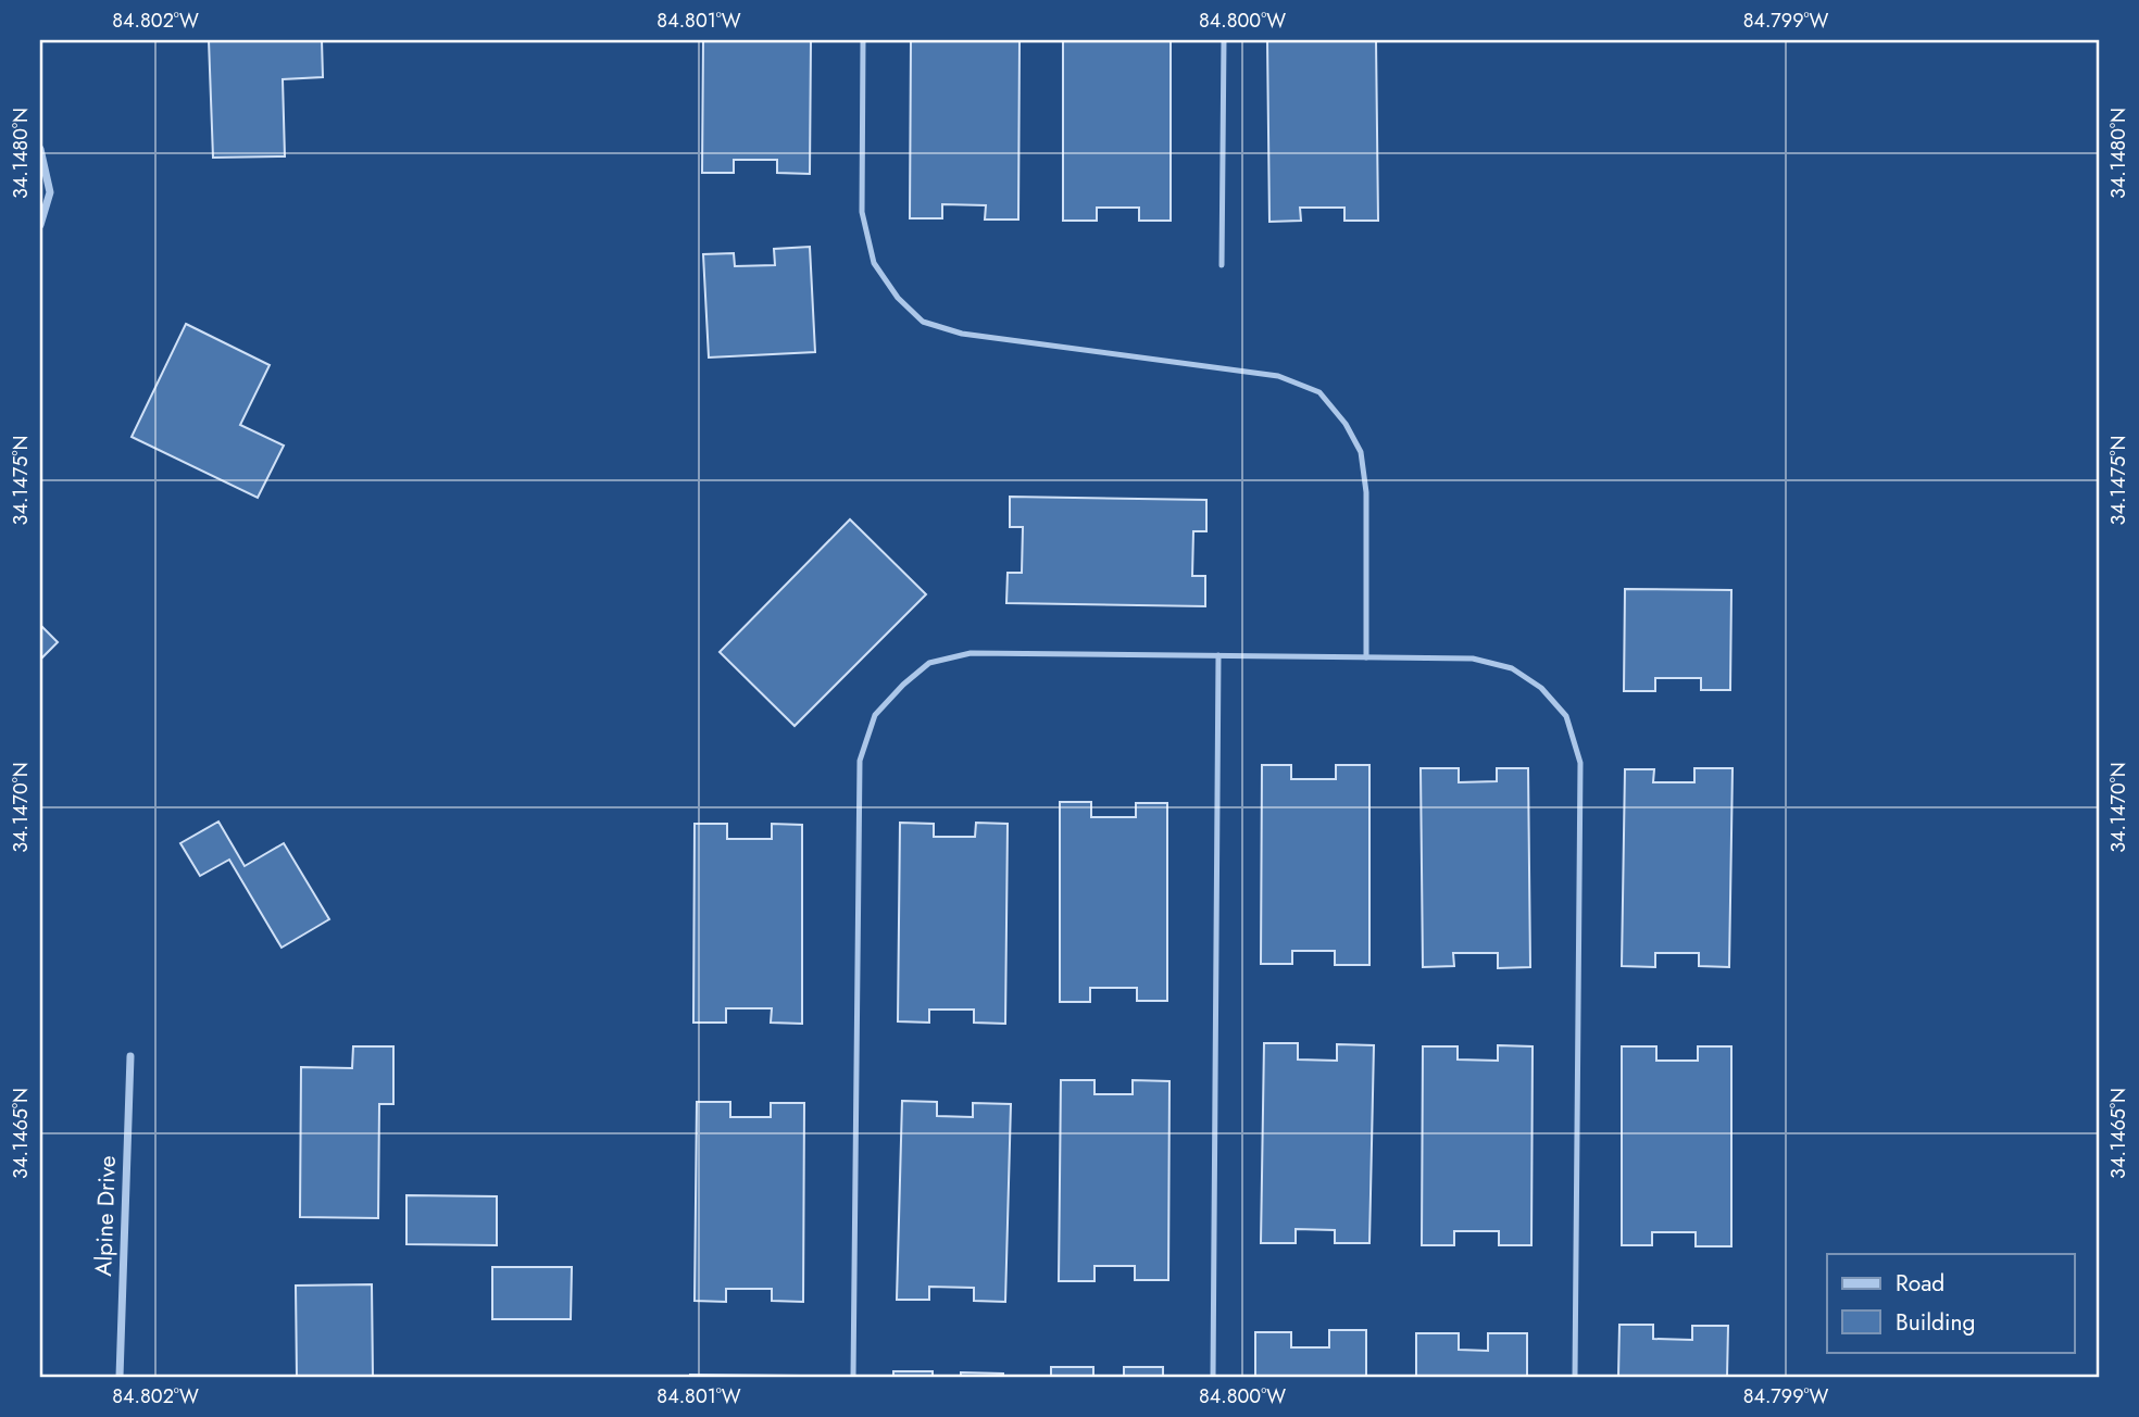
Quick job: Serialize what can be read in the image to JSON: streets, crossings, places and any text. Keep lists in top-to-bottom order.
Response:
{
  "streets": {
    "street": ["Alpine Drive"]
  },
  "legend": ["Road", "Building"],
  "coordinates": [
    "84.802°W",
    "84.801°W",
    "84.800°W",
    "84.799°W",
    "34.1480°N",
    "34.1475°N",
    "34.1470°N",
    "34.1465°N"
  ]
}
